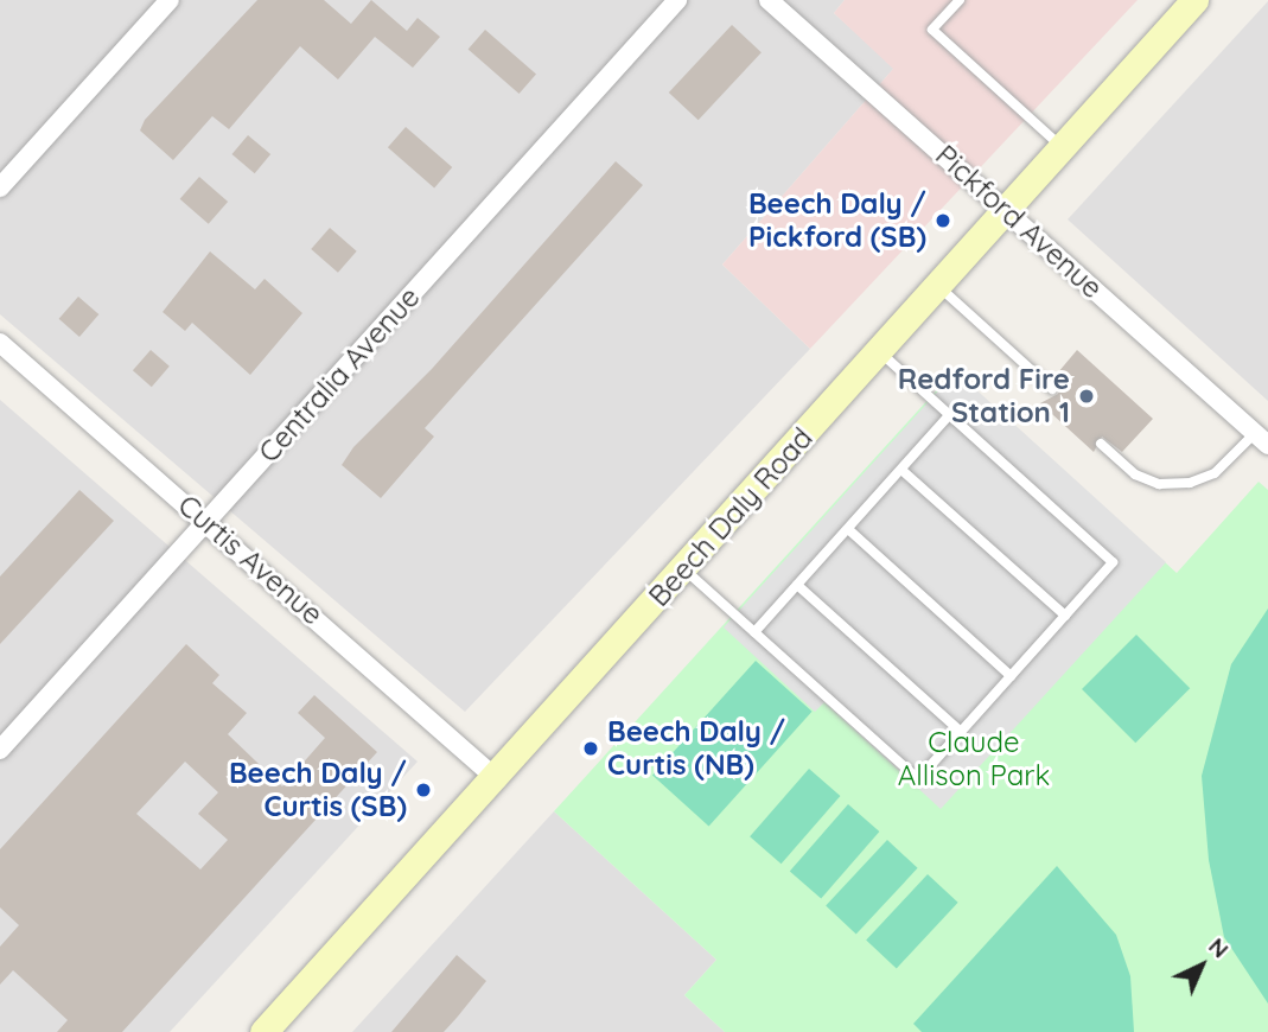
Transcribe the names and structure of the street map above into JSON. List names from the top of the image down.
{
  "streets": {
    "main road": ["Beech Daly Road"],
    "street": ["Pickford Avenue", "Centralia Avenue", "Curtis Avenue"]
  },
  "crossings": [
    ["Pickford Avenue", "Beech Daly Road"],
    ["Centralia Avenue", "Curtis Avenue"],
    ["Beech Daly Road", "Curtis Avenue"]
  ],
  "parks": ["Claude Allison Park"],
  "places": [
    "Beech Daly / Pickford (SB)",
    "Redford Fire Station 1",
    "Beech Daly / Curtis (NB)",
    "Beech Daly / Curtis (SB)"
  ],
  "north": "top right"
}
